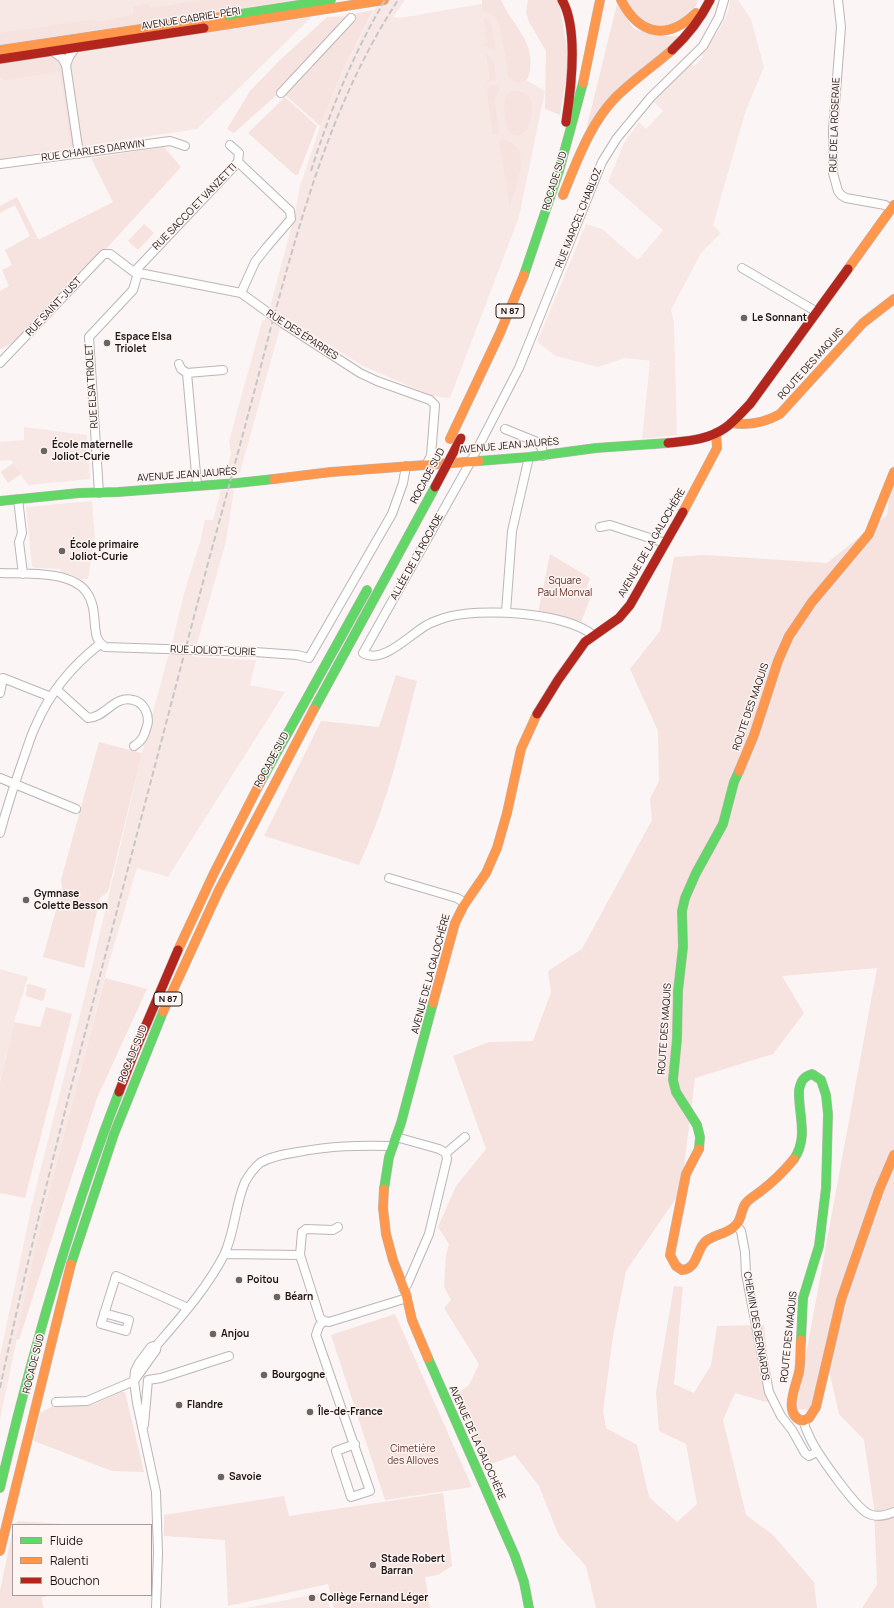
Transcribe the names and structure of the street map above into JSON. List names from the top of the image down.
{
  "streets": {
    "main road": [
      "AVENUE GABRIEL PÉRI",
      "ROCADE SUD",
      "N 87",
      "ROUTE DES MAQUIS",
      "AVENUE JEAN JAURÈS",
      "AVENUE DE LA GALOCHÈRE"
    ],
    "street": [
      "RUE DE LA ROSERAIE",
      "RUE CHARLES DARWIN",
      "RUE SACCO ET VANZETTI",
      "RUE MARCEL CHABLOZ",
      "RUE SAINT-JUST",
      "RUE DES ÉPARRES",
      "RUE ELSA TRIOLET",
      "ALLÉE DE LA ROCADE",
      "RUE JOLIOT-CURIE",
      "CHEMIN DES BERNARDS"
    ]
  },
  "crossings": [
    ["RUE DE LA ROSERAIE", "AVENUE JEAN JAURÈS"],
    ["RUE SACCO ET VANZETTI", "RUE DES ÉPARRES"],
    ["RUE SACCO ET VANZETTI", "RUE ELSA TRIOLET"],
    ["RUE MARCEL CHABLOZ", "AVENUE JEAN JAURÈS"],
    ["RUE MARCEL CHABLOZ", "ALLÉE DE LA ROCADE"],
    ["RUE SAINT-JUST", "RUE DES ÉPARRES"],
    ["RUE DES ÉPARRES", "RUE ELSA TRIOLET"],
    ["RUE DES ÉPARRES", "AVENUE JEAN JAURÈS"],
    ["ROUTE DES MAQUIS", "AVENUE JEAN JAURÈS"],
    ["ROUTE DES MAQUIS", "CHEMIN DES BERNARDS"],
    ["RUE ELSA TRIOLET", "AVENUE JEAN JAURÈS"],
    ["AVENUE JEAN JAURÈS", "AVENUE DE LA GALOCHÈRE"],
    ["AVENUE JEAN JAURÈS", "ALLÉE DE LA ROCADE"],
    ["AVENUE JEAN JAURÈS", "RUE JOLIOT-CURIE"]
  ],
  "parks": ["Square Paul Monval", "Cimetière des Alloves"],
  "places": [
    "Le Sonnant",
    "Espace Elsa Triolet",
    "École maternelle Joliot-Curie",
    "École primaire Joliot-Curie",
    "Gymnase Colette Besson",
    "Poitou",
    "Béarn",
    "Anjou",
    "Bourgogne",
    "Flandre",
    "Île-de-France",
    "Savoie",
    "Stade Robert Barran",
    "Collège Fernand Léger"
  ],
  "legend": ["Fluide", "Ralenti", "Bouchon"]
}
